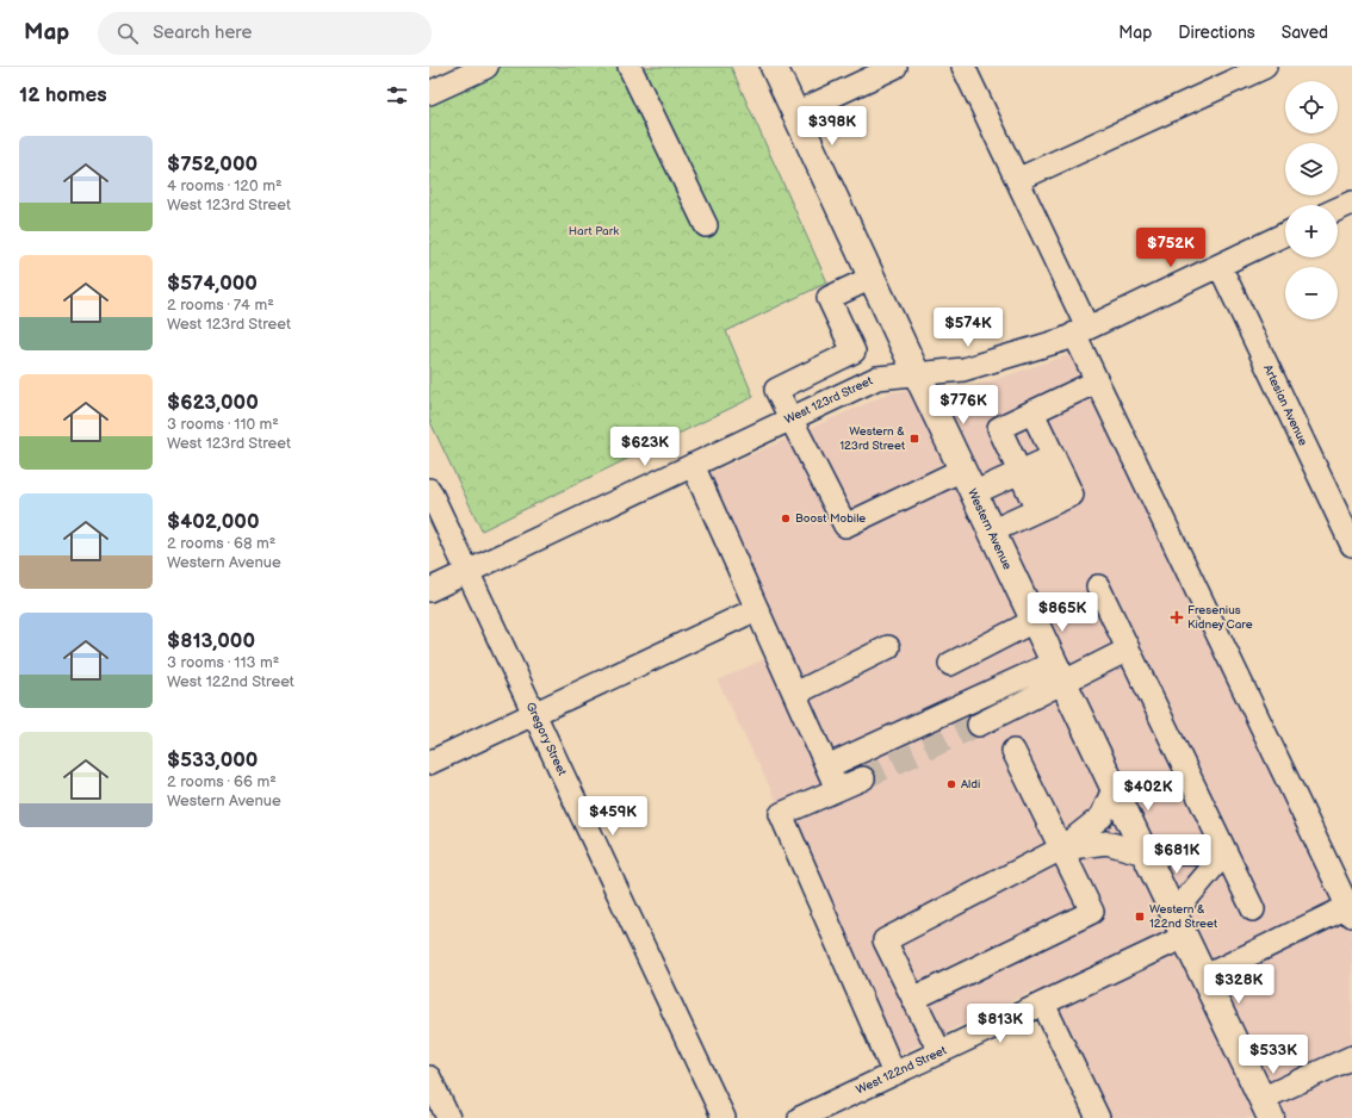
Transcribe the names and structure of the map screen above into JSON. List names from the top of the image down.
{
  "streets": {
    "main road": ["Western Avenue"],
    "street": [
      "West 123rd Street",
      "Artesian Avenue",
      "Gregory Street",
      "West 122nd Street"
    ]
  },
  "crossings": [
    ["West 123rd Street", "Artesian Avenue"],
    ["West 123rd Street", "Western Avenue"],
    ["West 123rd Street", "Gregory Street"],
    ["Western Avenue", "West 122nd Street"]
  ],
  "parks": ["Hart Park"],
  "places": {
    "transit": ["Western & 123rd Street", "Western & 122nd Street"],
    "other": ["Boost Mobile", "Aldi"],
    "health": ["Fresenius Kidney Care"]
  },
  "page": {
    "header": "Map",
    "search": "Search here",
    "nav": ["Map", "Directions", "Saved"],
    "heading": "12 homes",
    "map_buttons": ["+", "−"],
    "price": [
      "$398K",
      "$752K",
      "$574K",
      "$776K",
      "$623K",
      "$865K",
      "$402K",
      "$459K",
      "$681K",
      "$328K",
      "$813K",
      "$533K"
    ],
    "list": [
      {
        "name": "$752,000",
        "note": "4 rooms · 120 m² · West 123rd Street"
      },
      {
        "name": "$574,000",
        "note": "2 rooms · 74 m² · West 123rd Street"
      },
      {
        "name": "$623,000",
        "note": "3 rooms · 110 m² · West 123rd Street"
      },
      {
        "name": "$402,000",
        "note": "2 rooms · 68 m² · Western Avenue"
      },
      {
        "name": "$813,000",
        "note": "3 rooms · 113 m² · West 122nd Street"
      },
      {
        "name": "$533,000",
        "note": "2 rooms · 66 m² · Western Avenue"
      }
    ]
  }
}
